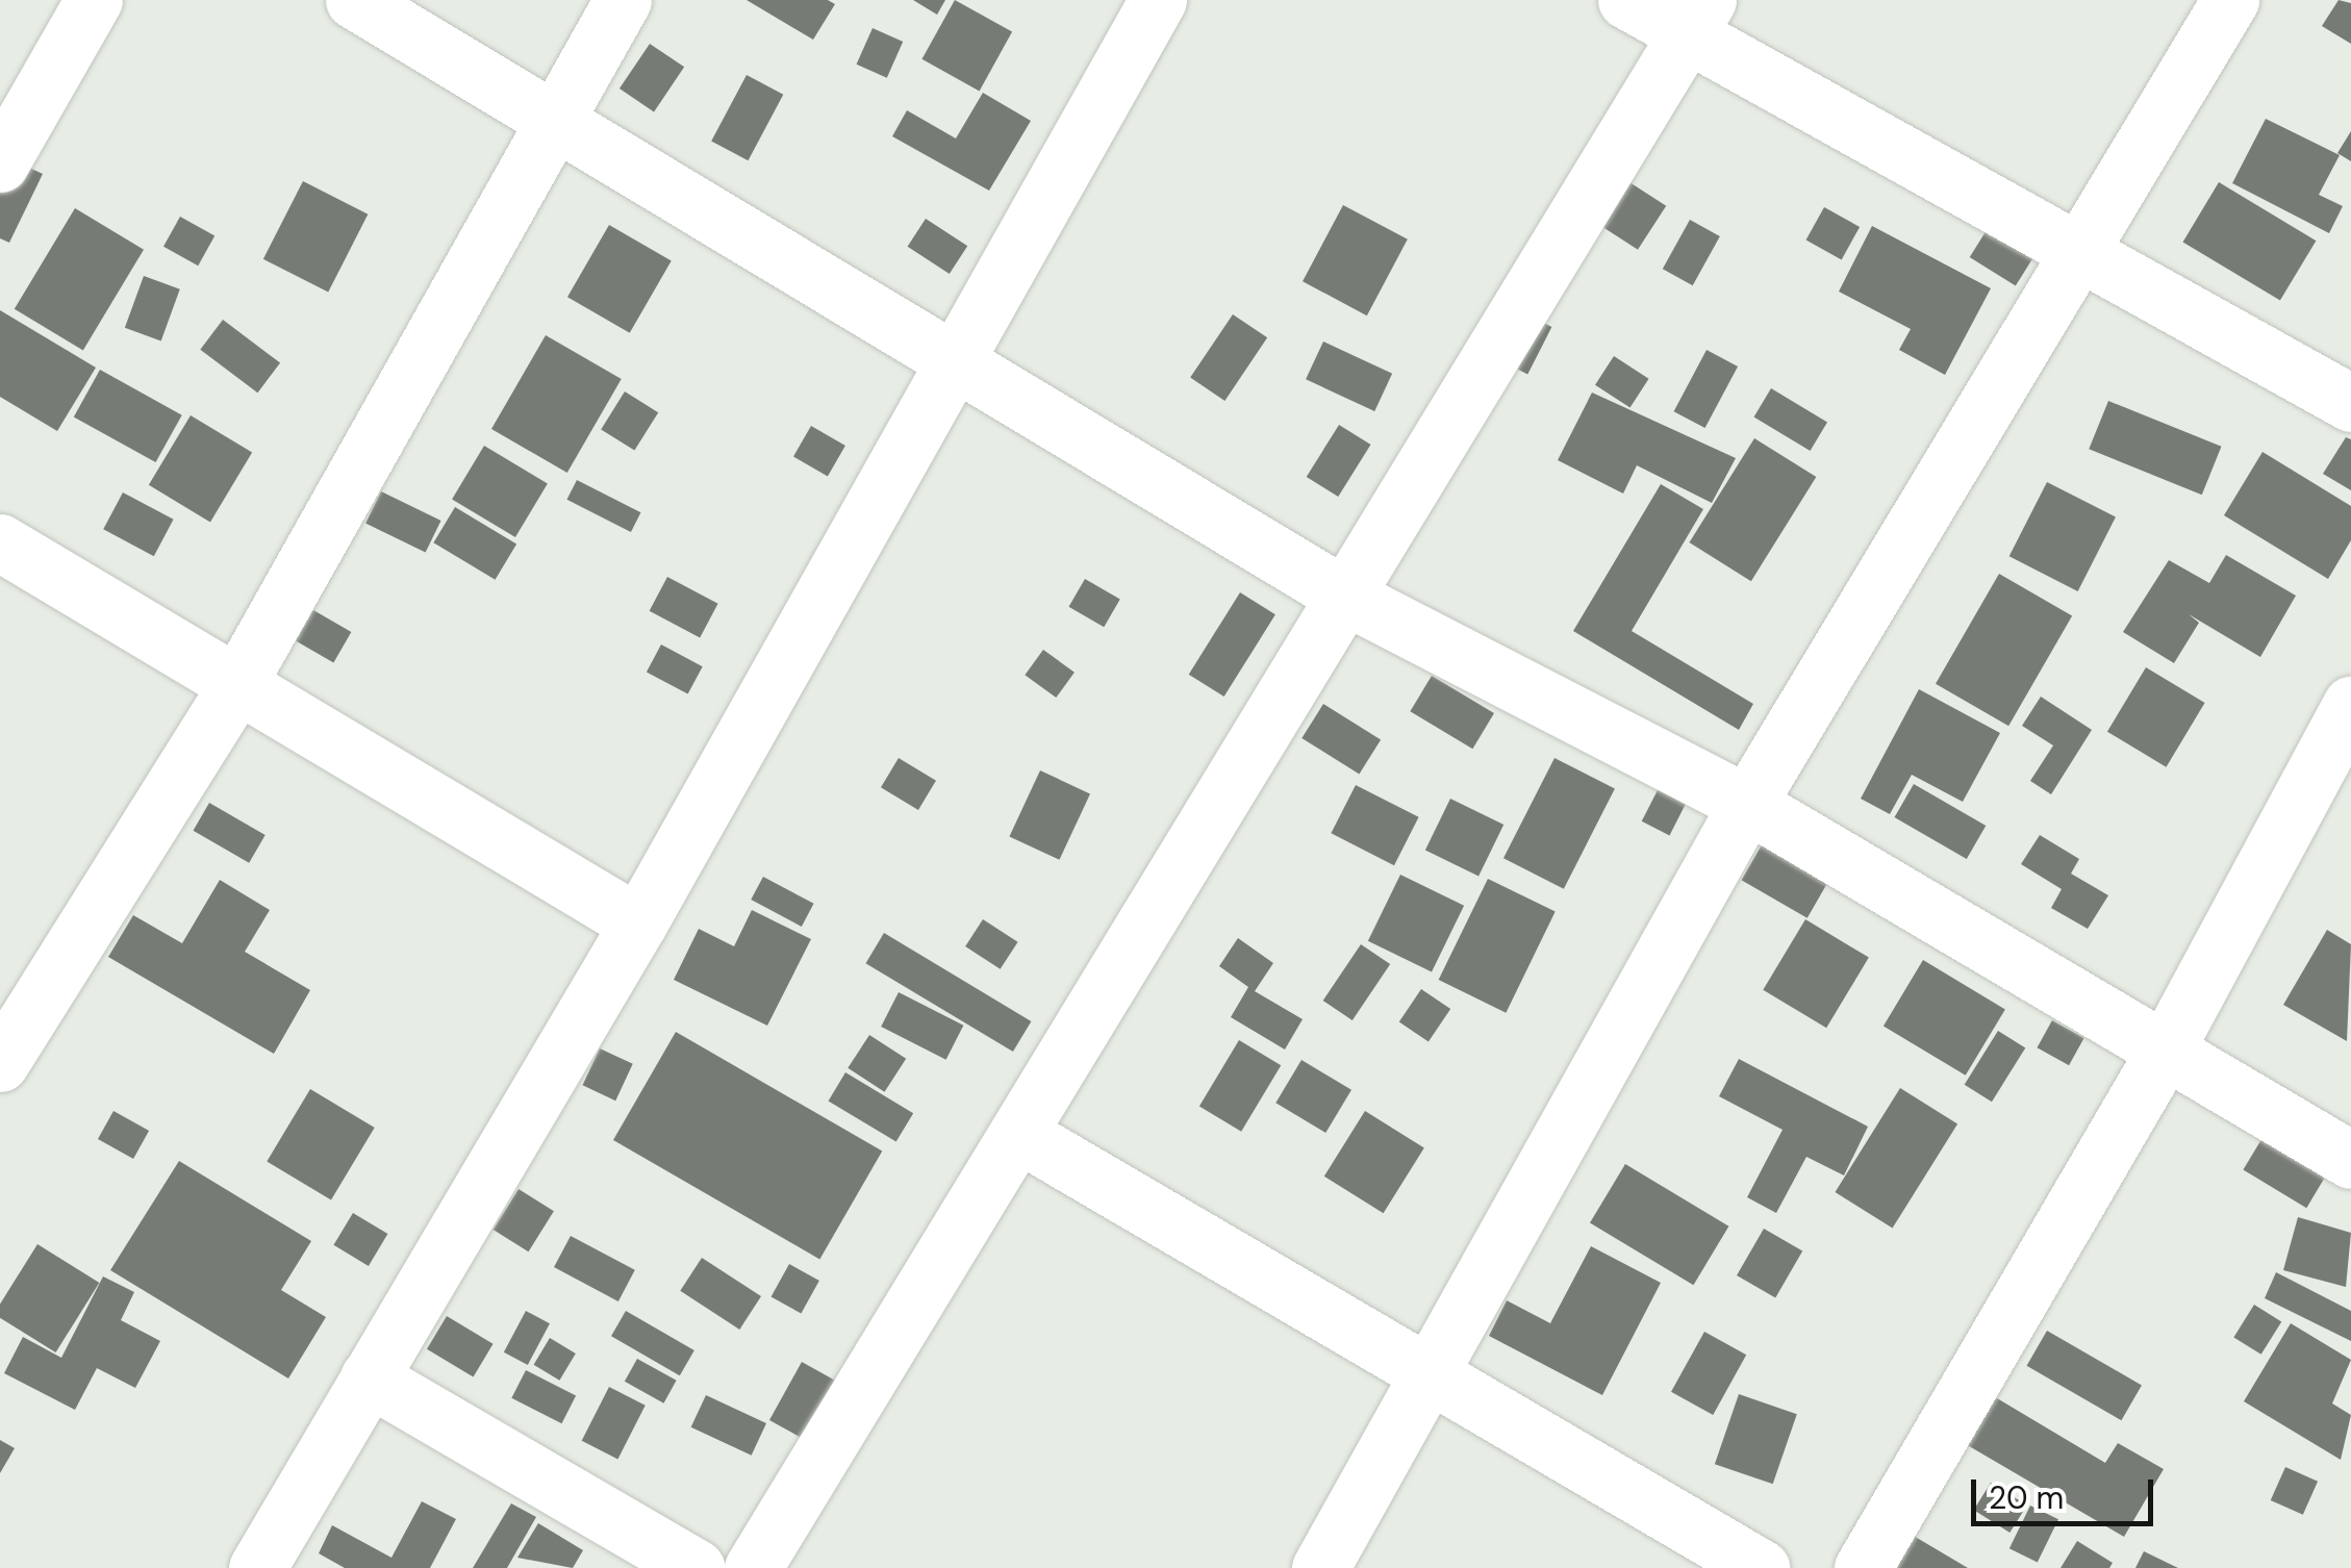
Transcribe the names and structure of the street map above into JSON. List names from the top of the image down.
{
  "scale_bar": "20 m"
}
